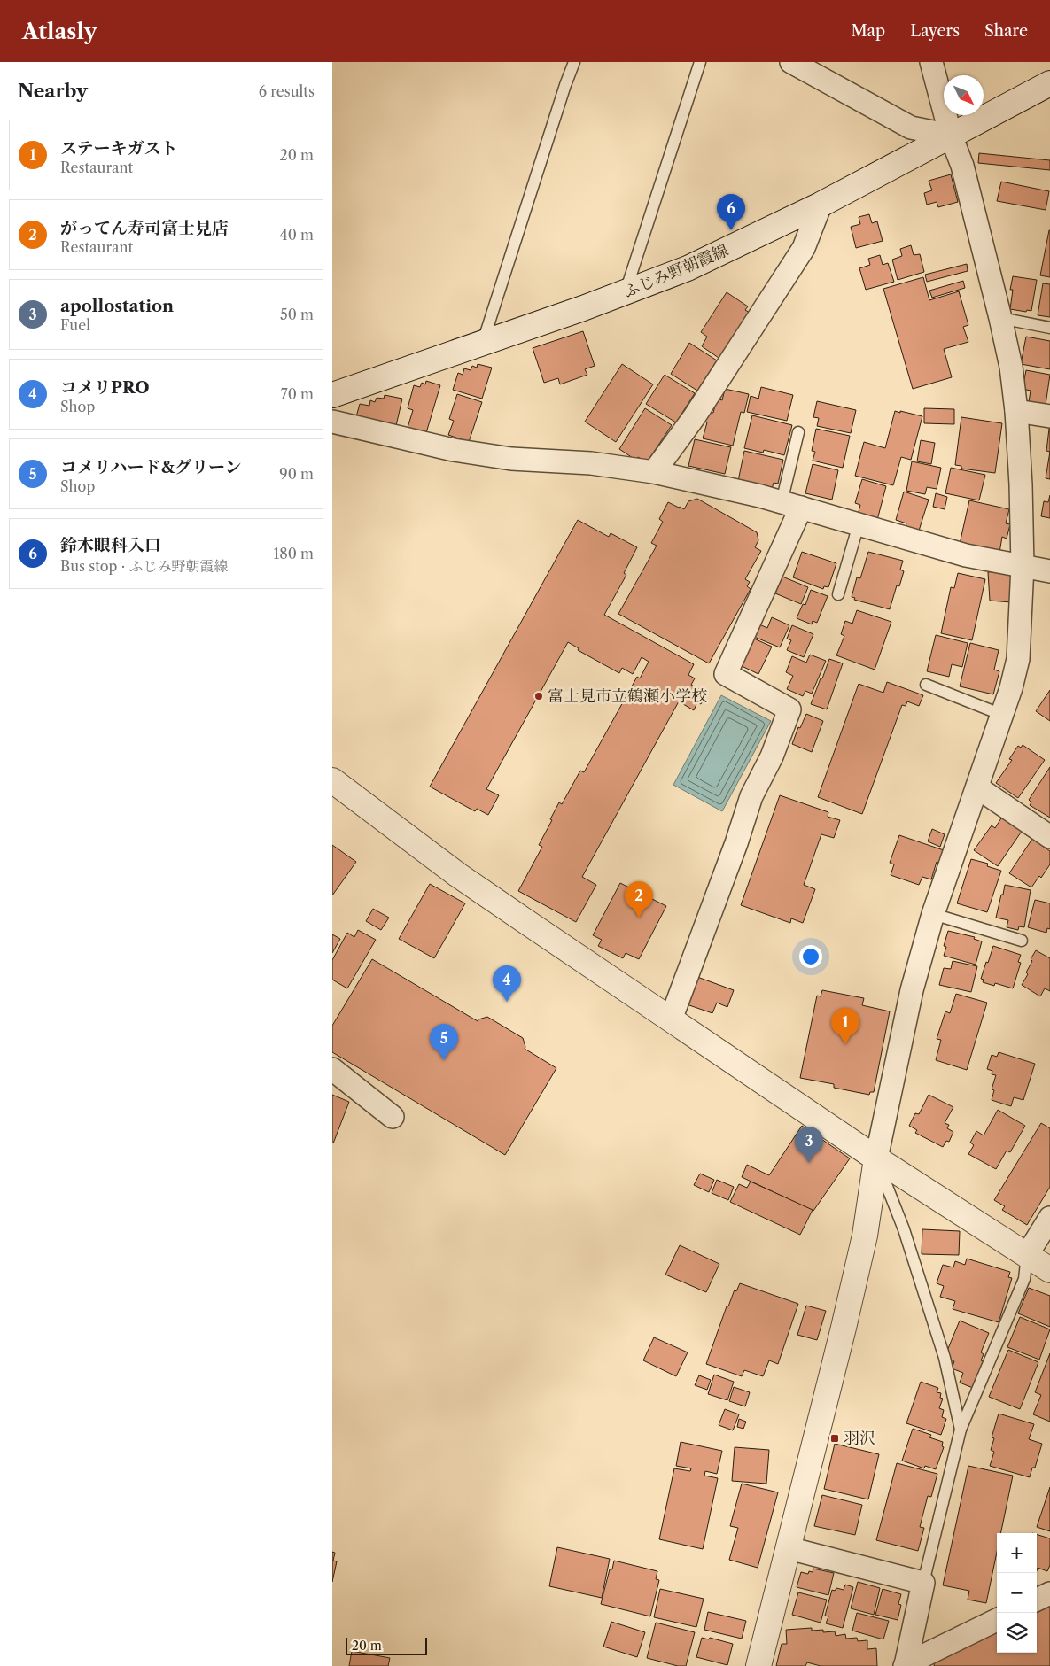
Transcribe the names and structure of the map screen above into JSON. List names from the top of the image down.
{
  "streets": {
    "street": ["ふじみ野朝霞線"]
  },
  "places": {
    "other": ["富士見市立鶴瀬小学校"],
    "transit": ["羽沢"]
  },
  "scale_bar": "20 m",
  "north": "bottom right",
  "page": {
    "header": "Atlasly",
    "nav": ["Map", "Layers", "Share"],
    "heading": ["Nearby", "6 results"],
    "list": [
      {
        "mark": "1",
        "name": "ステーキガスト",
        "note": "Restaurant",
        "value": "20 m"
      },
      {
        "mark": "2",
        "name": "がってん寿司富士見店",
        "note": "Restaurant",
        "value": "40 m"
      },
      {
        "mark": "3",
        "name": "apollostation",
        "note": "Fuel",
        "value": "50 m"
      },
      {
        "mark": "4",
        "name": "コメリPRO",
        "note": "Shop",
        "value": "70 m"
      },
      {
        "mark": "5",
        "name": "コメリハード&グリーン",
        "note": "Shop",
        "value": "90 m"
      },
      {
        "mark": "6",
        "name": "鈴木眼科入口",
        "note": "Bus stop · ふじみ野朝霞線",
        "value": "180 m"
      }
    ],
    "pins": [
      "6",
      "2",
      "4",
      "1",
      "5",
      "3"
    ],
    "map_buttons": ["+", "−"],
    "scale": "20 m"
  }
}
